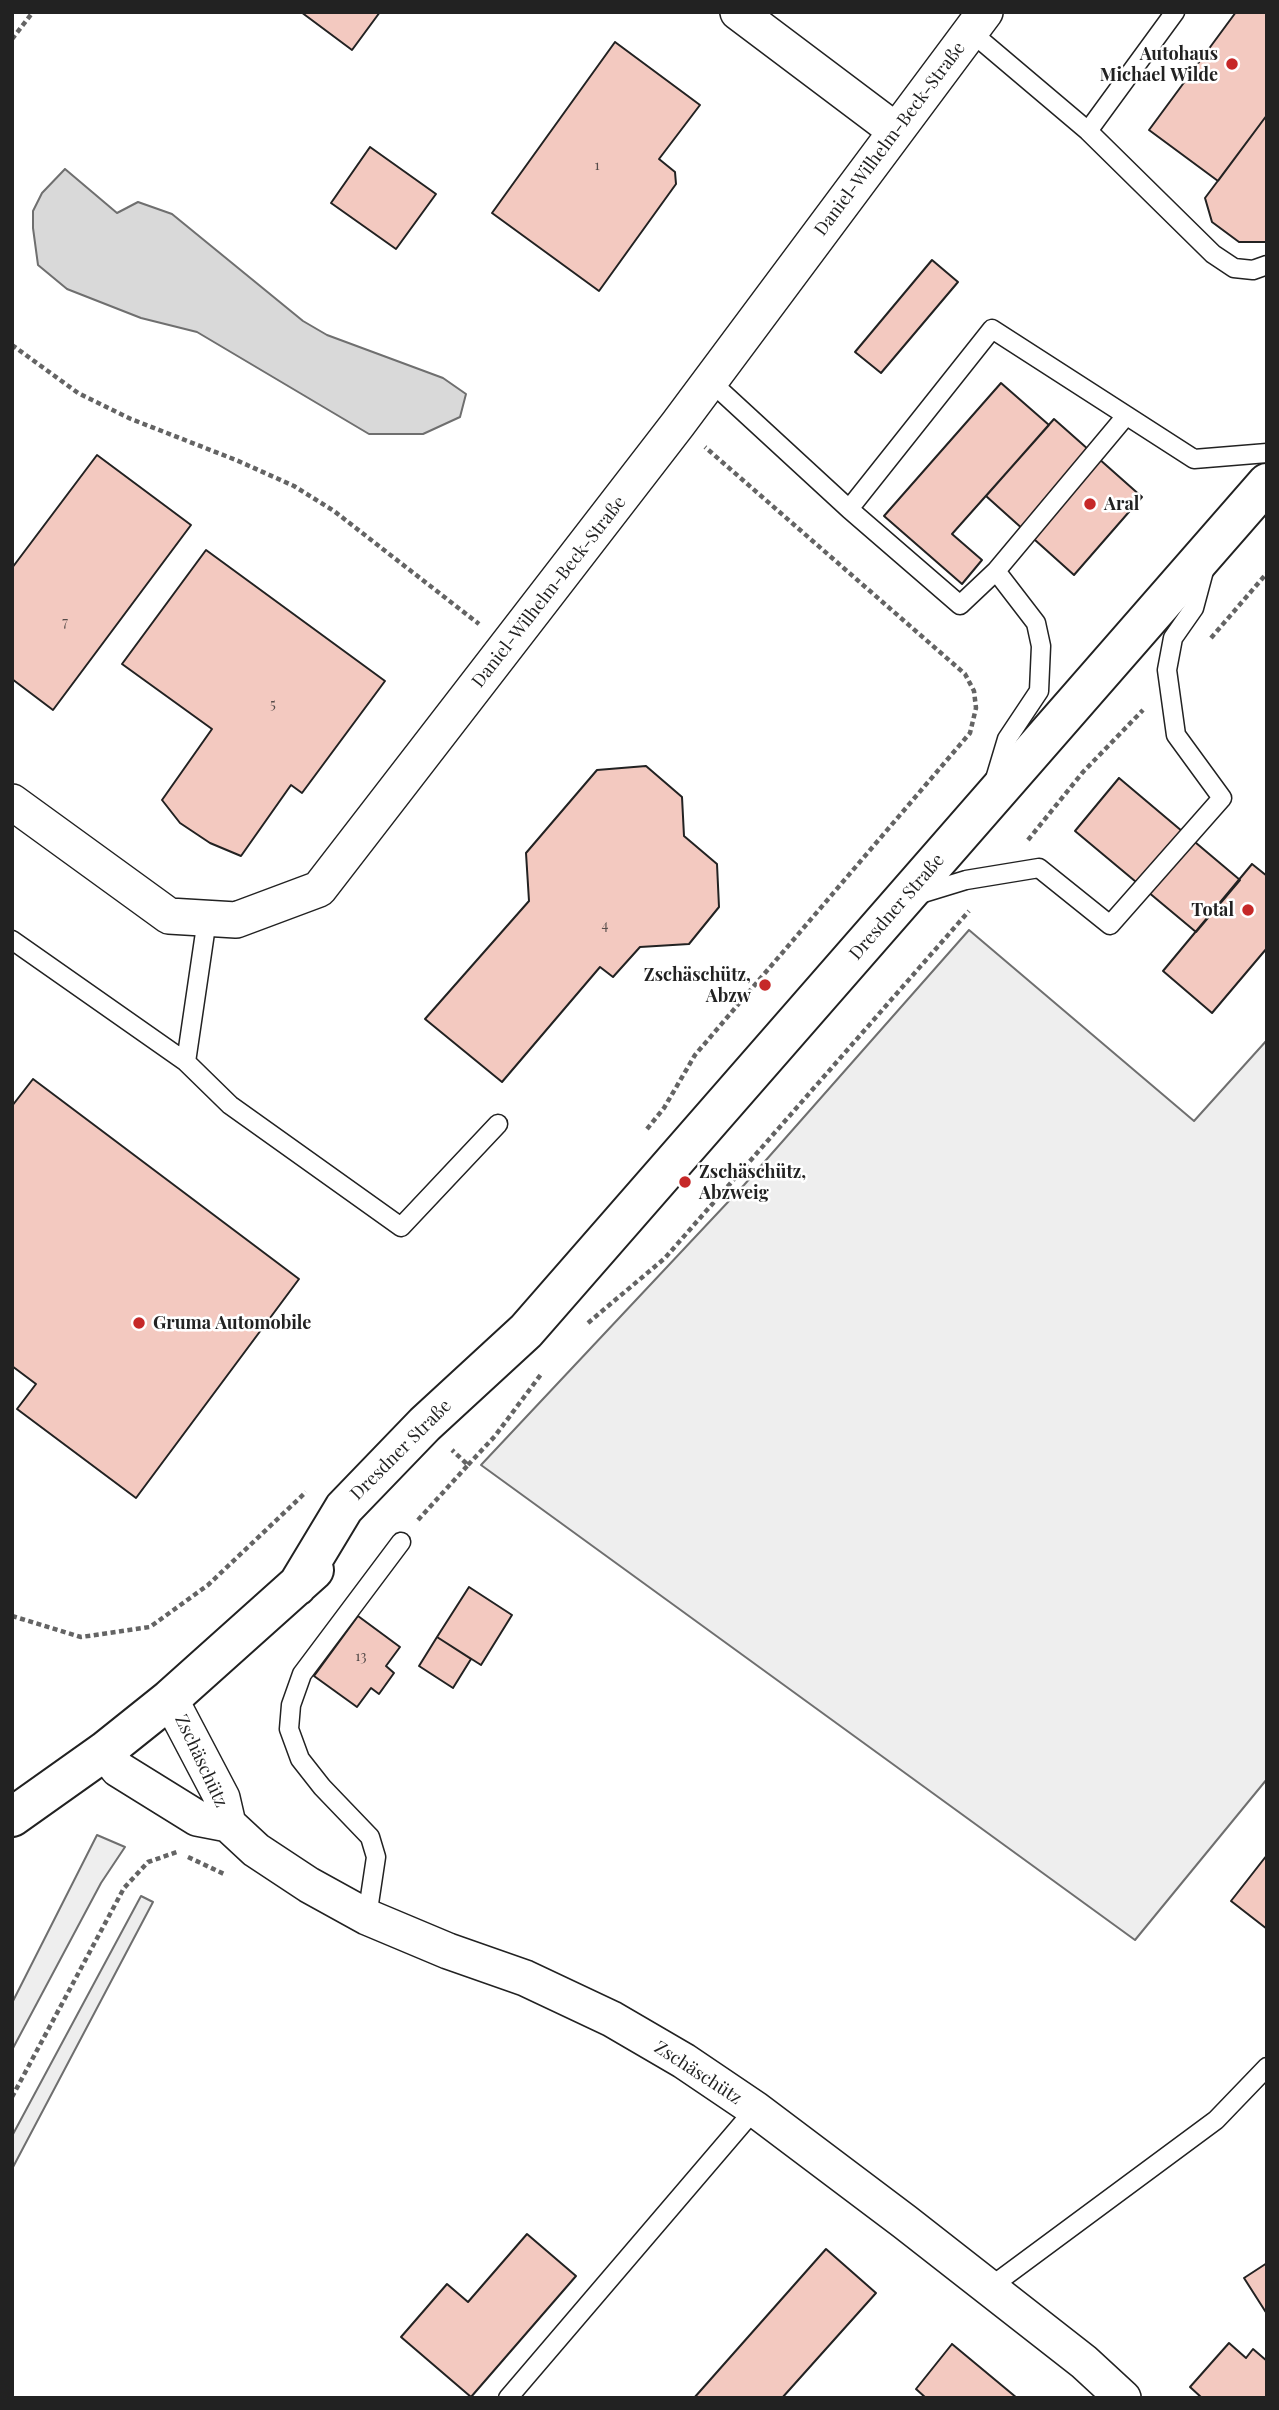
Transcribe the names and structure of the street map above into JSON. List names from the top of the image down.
{
  "streets": {
    "main road": ["Dresdner Straße"],
    "street": ["Daniel-Wilhelm-Beck-Straße", "Zschäschütz"]
  },
  "crossings": [
    ["Dresdner Straße", "Zschäschütz"]
  ],
  "places": [
    "Autohaus Michael Wilde",
    "Aral",
    "Total",
    "Zschäschütz, Abzw",
    "Zschäschütz, Abzweig",
    "Gruma Automobile"
  ],
  "house_numbers": [
    "1",
    "7",
    "5",
    "4",
    "13"
  ]
}
